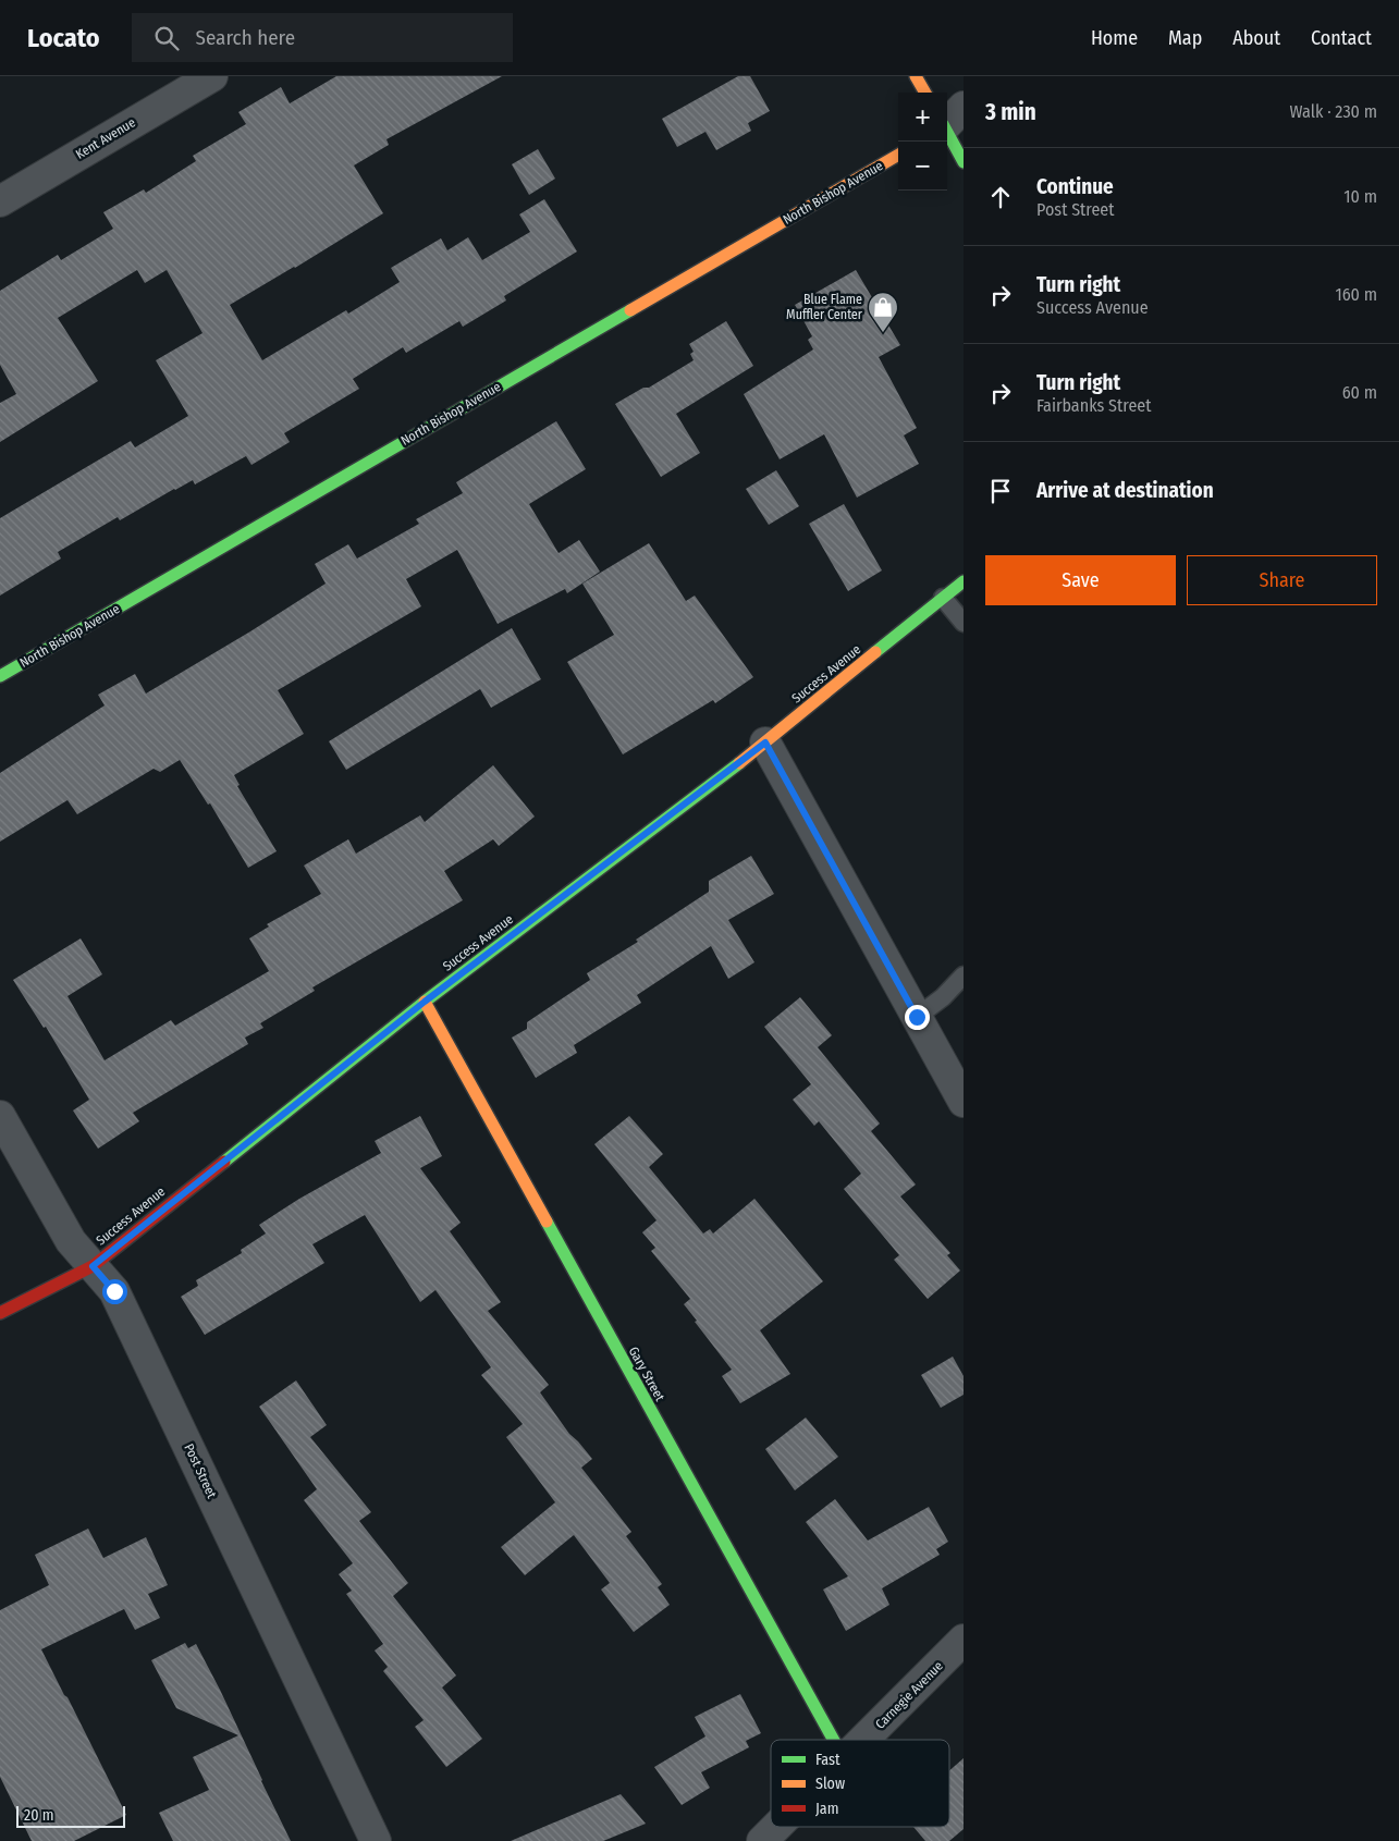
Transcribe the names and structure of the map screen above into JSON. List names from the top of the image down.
{
  "streets": {
    "street": [
      "Kent Avenue",
      "North Bishop Avenue",
      "Success Avenue",
      "Gary Street",
      "Post Street",
      "Carnegie Avenue"
    ]
  },
  "crossings": [
    ["Success Avenue", "Gary Street"],
    ["Success Avenue", "Post Street"]
  ],
  "places": {
    "shop": ["Blue Flame Muffler Center"]
  },
  "legend": ["Fast", "Slow", "Jam"],
  "scale_bar": "20 m",
  "page": {
    "header": "Locato",
    "search": "Search here",
    "nav": [
      "Home",
      "Map",
      "About",
      "Contact"
    ],
    "heading": ["3 min", "Walk · 230 m"],
    "map_buttons": ["+", "−"],
    "list": [
      ["Continue", "Post Street", "10 m"],
      ["Turn right", "Success Avenue", "160 m"],
      ["Turn right", "Fairbanks Street", "60 m"],
      "Arrive at destination"
    ],
    "buttons": ["Save", "Share"],
    "scale": "20 m"
  }
}
